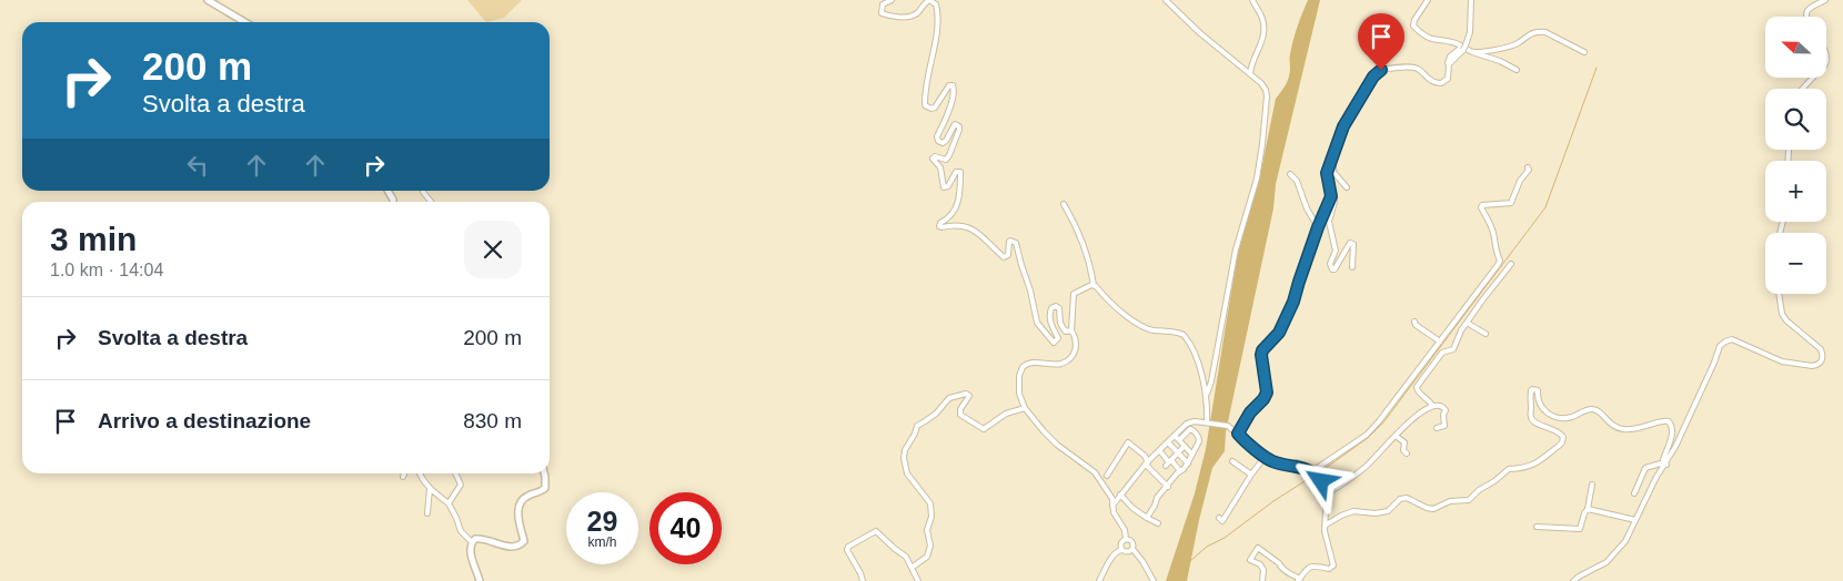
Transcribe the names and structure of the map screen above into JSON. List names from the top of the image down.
{
  "north": "left",
  "page": {
    "map_buttons": ["+", "−"],
    "turn": ["200 m", "Svolta a destra"],
    "heading": ["3 min", "1.0 km · 14:04"],
    "list": [
      {
        "name": "Svolta a destra",
        "value": "200 m"
      },
      {
        "name": "Arrivo a destinazione",
        "value": "830 m"
      }
    ],
    "speed": "29 km/h",
    "limit": "40"
  }
}
